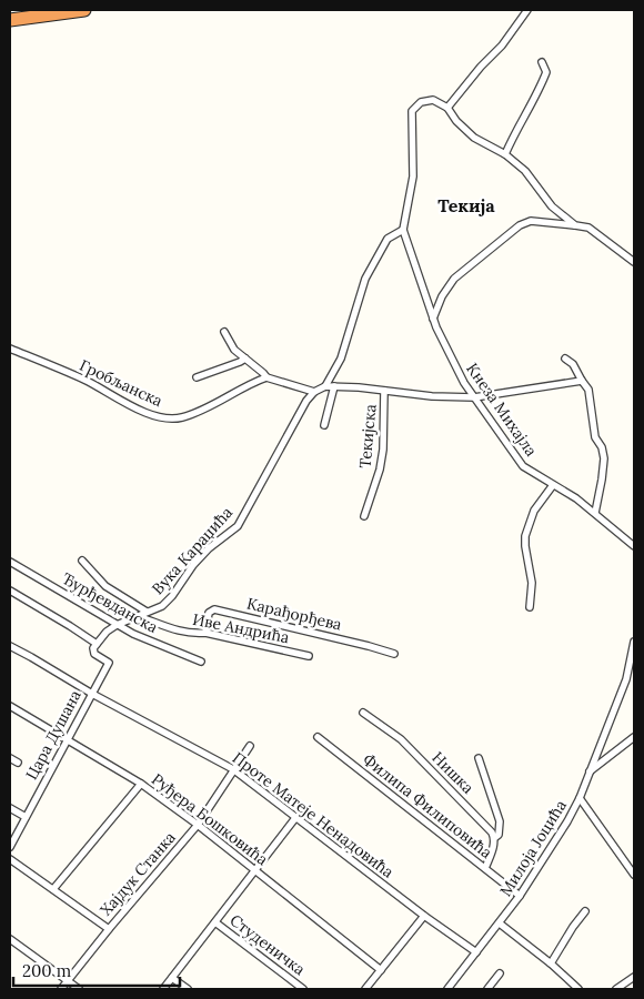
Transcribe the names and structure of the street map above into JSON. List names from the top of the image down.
{
  "streets": {
    "street": [
      "Гробљанска",
      "Кнеза Михајла",
      "Текијска",
      "Вука Караџића",
      "Ђурђевданска",
      "Карађорђева",
      "Иве Андрића",
      "Цара Душана",
      "Нишка",
      "Филипа Филиповића",
      "Проте Матеје Ненадовића",
      "Руђера Бошковића",
      "Милоја Јоцића",
      "Хајдук Станка",
      "Студеничка"
    ]
  },
  "crossings": [
    ["Кнеза Михајла", "Текијска"],
    ["Вука Караџића", "Ђурђевданска"],
    ["Вука Караџића", "Иве Андрића"],
    ["Вука Караџића", "Цара Душана"],
    ["Карађорђева", "Иве Андрића"],
    ["Цара Душана", "Проте Матеје Ненадовића"],
    ["Цара Душана", "Руђера Бошковића"],
    ["Филипа Филиповића", "Милоја Јоцића"],
    ["Проте Матеје Ненадовића", "Милоја Јоцића"],
    ["Проте Матеје Ненадовића", "Хајдук Станка"],
    ["Руђера Бошковића", "Хајдук Станка"]
  ],
  "districts": ["Текија"],
  "scale_bar": "200 m"
}
